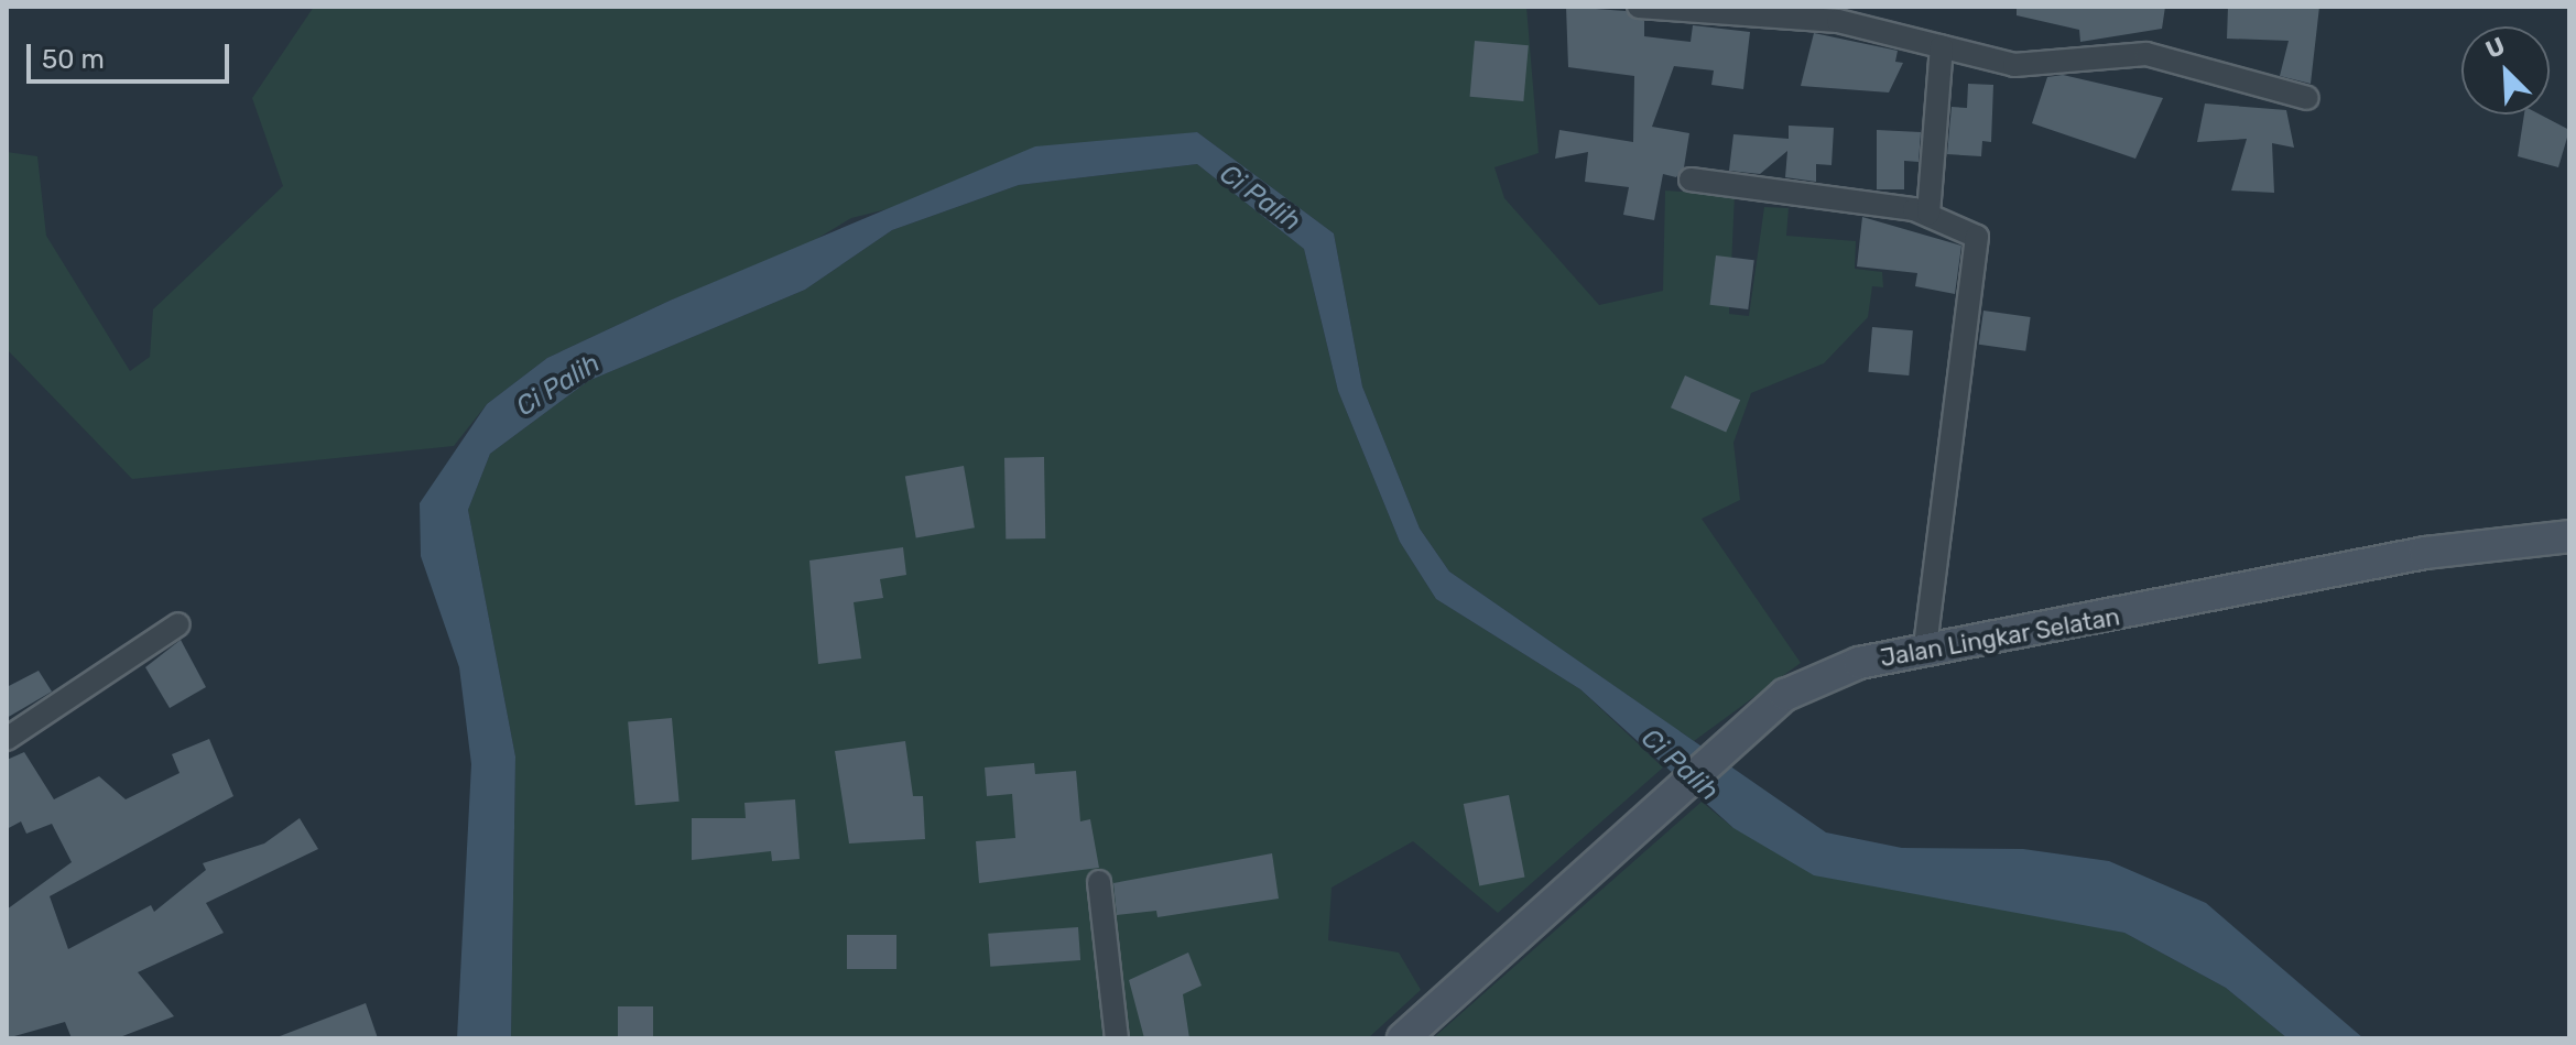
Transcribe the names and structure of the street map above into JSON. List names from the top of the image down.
{
  "streets": {
    "street": ["Jalan Lingkar Selatan"]
  },
  "water": ["Ci Palih"],
  "scale_bar": "50 m",
  "north": "top left"
}
